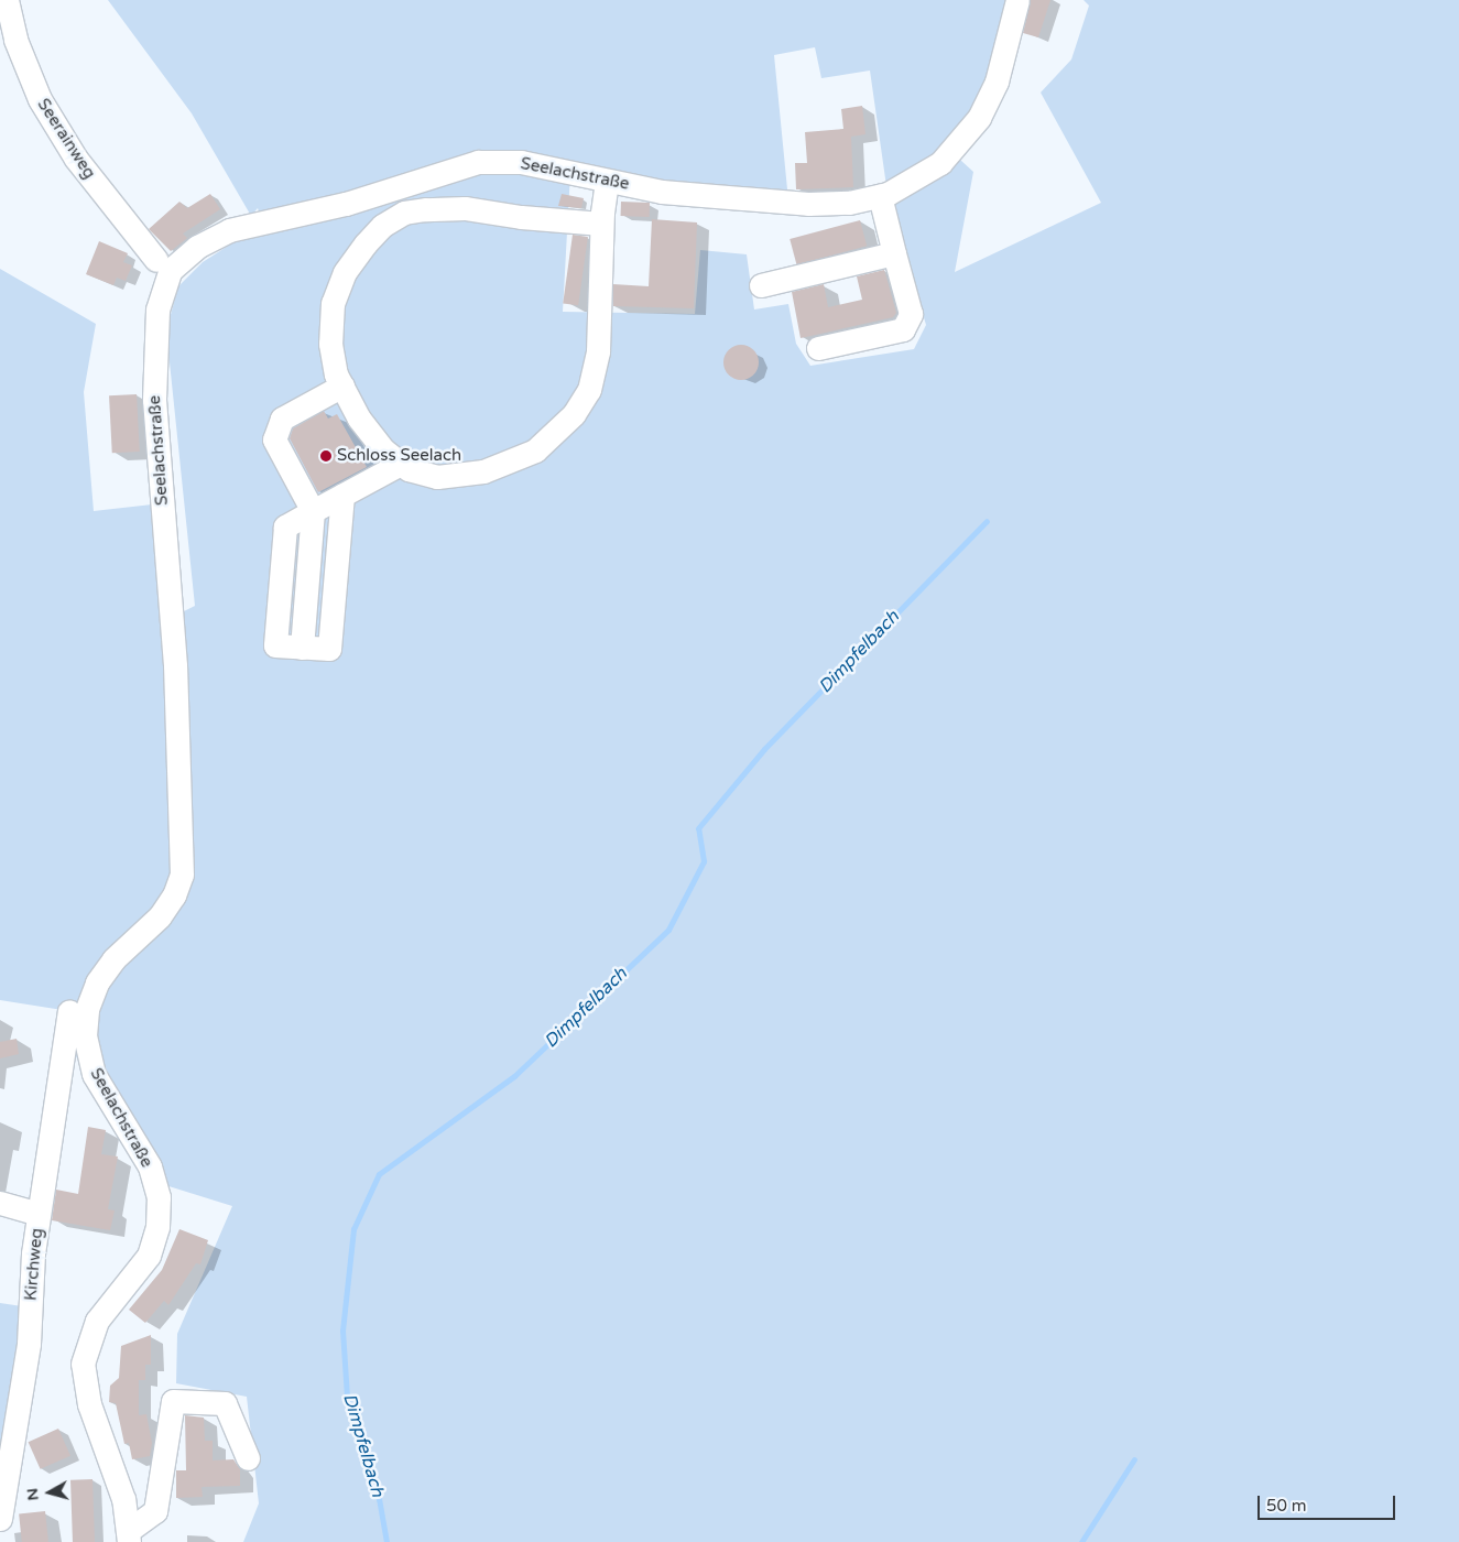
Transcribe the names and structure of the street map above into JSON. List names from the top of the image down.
{
  "streets": {
    "street": ["Seerainweg", "Seelachstraße", "Kirchweg"]
  },
  "water": ["Dimpfelbach"],
  "places": ["Schloss Seelach"],
  "scale_bar": "50 m",
  "north": "left"
}
